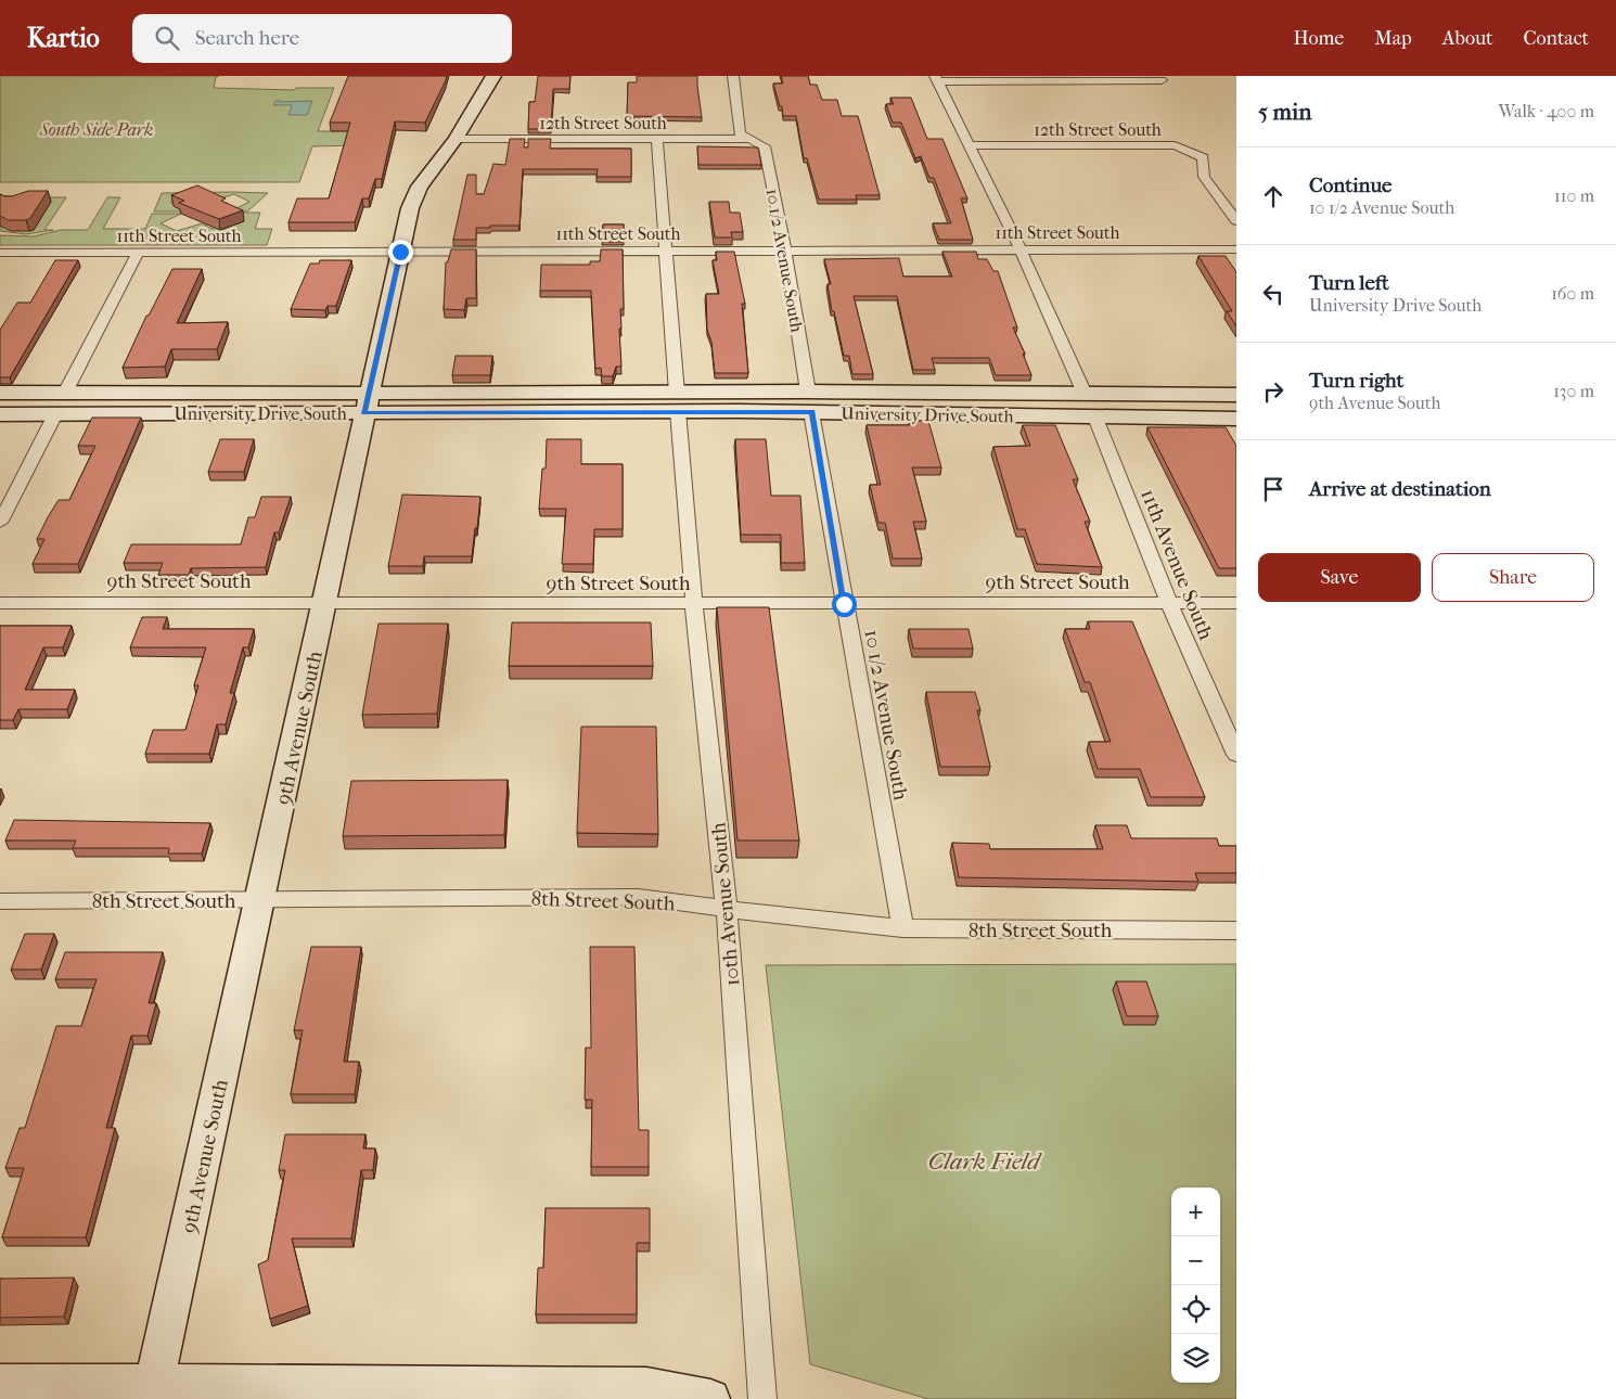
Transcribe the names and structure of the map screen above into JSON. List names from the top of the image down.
{
  "streets": {
    "main road": ["University Drive South", "9th Avenue South"],
    "street": [
      "12th Street South",
      "11th Street South",
      "10 1/2 Avenue South",
      "11th Avenue South",
      "9th Street South",
      "8th Street South",
      "10th Avenue South"
    ]
  },
  "crossings": [
    ["12th Street South", "10 1/2 Avenue South"],
    ["12th Street South", "9th Avenue South"],
    ["12th Street South", "10th Avenue South"],
    ["11th Street South", "10 1/2 Avenue South"],
    ["11th Street South", "9th Avenue South"],
    ["11th Street South", "10th Avenue South"],
    ["10 1/2 Avenue South", "University Drive South"],
    ["10 1/2 Avenue South", "9th Street South"],
    ["10 1/2 Avenue South", "8th Street South"],
    ["University Drive South", "11th Avenue South"],
    ["University Drive South", "9th Avenue South"],
    ["University Drive South", "10th Avenue South"],
    ["11th Avenue South", "9th Street South"],
    ["9th Street South", "9th Avenue South"],
    ["9th Street South", "10th Avenue South"],
    ["9th Avenue South", "8th Street South"],
    ["8th Street South", "10th Avenue South"]
  ],
  "parks": ["South Side Park", "Clark Field"],
  "page": {
    "header": "Kartio",
    "search": "Search here",
    "nav": [
      "Home",
      "Map",
      "About",
      "Contact"
    ],
    "heading": ["5 min", "Walk · 400 m"],
    "list": [
      ["Continue", "10 1/2 Avenue South", "110 m"],
      ["Turn left", "University Drive South", "160 m"],
      ["Turn right", "9th Avenue South", "130 m"],
      "Arrive at destination"
    ],
    "buttons": ["Save", "Share"],
    "map_buttons": ["+", "−"]
  }
}
